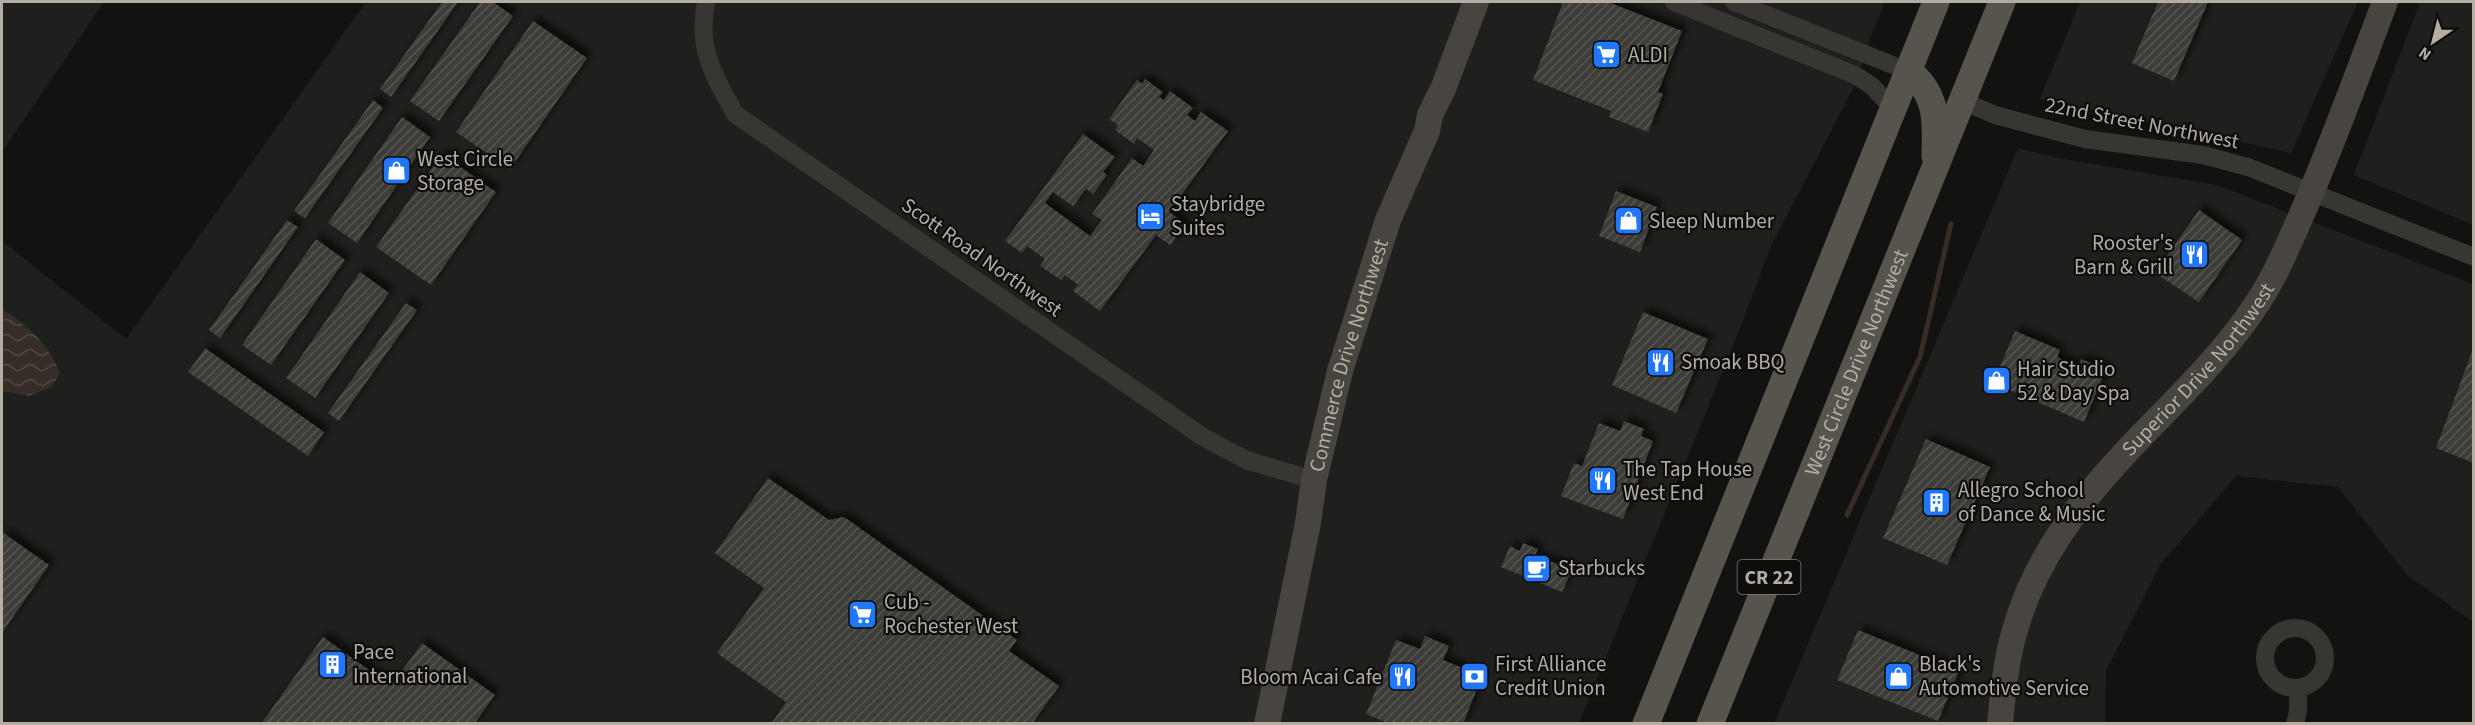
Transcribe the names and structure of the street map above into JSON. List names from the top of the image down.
{
  "streets": {
    "main road": ["West Circle Drive Northwest", "CR 22"],
    "street": [
      "22nd Street Northwest",
      "Scott Road Northwest",
      "Commerce Drive Northwest",
      "Superior Drive Northwest"
    ]
  },
  "crossings": [
    ["22nd Street Northwest", "West Circle Drive Northwest"],
    ["22nd Street Northwest", "Superior Drive Northwest"],
    ["Scott Road Northwest", "Commerce Drive Northwest"]
  ],
  "places": {
    "supermarket": ["ALDI", "Cub - Rochester West"],
    "shop": [
      "West Circle Storage",
      "Sleep Number",
      "Hair Studio 52 & Day Spa",
      "Black's Automotive Service"
    ],
    "hotel": ["Staybridge Suites"],
    "restaurant": [
      "Rooster's Barn & Grill",
      "Smoak BBQ",
      "The Tap House West End",
      "Bloom Acai Cafe"
    ],
    "building": ["Allegro School of Dance & Music", "Pace International"],
    "cafe": ["Starbucks"],
    "bank": ["First Alliance Credit Union"]
  },
  "north": "bottom left"
}
